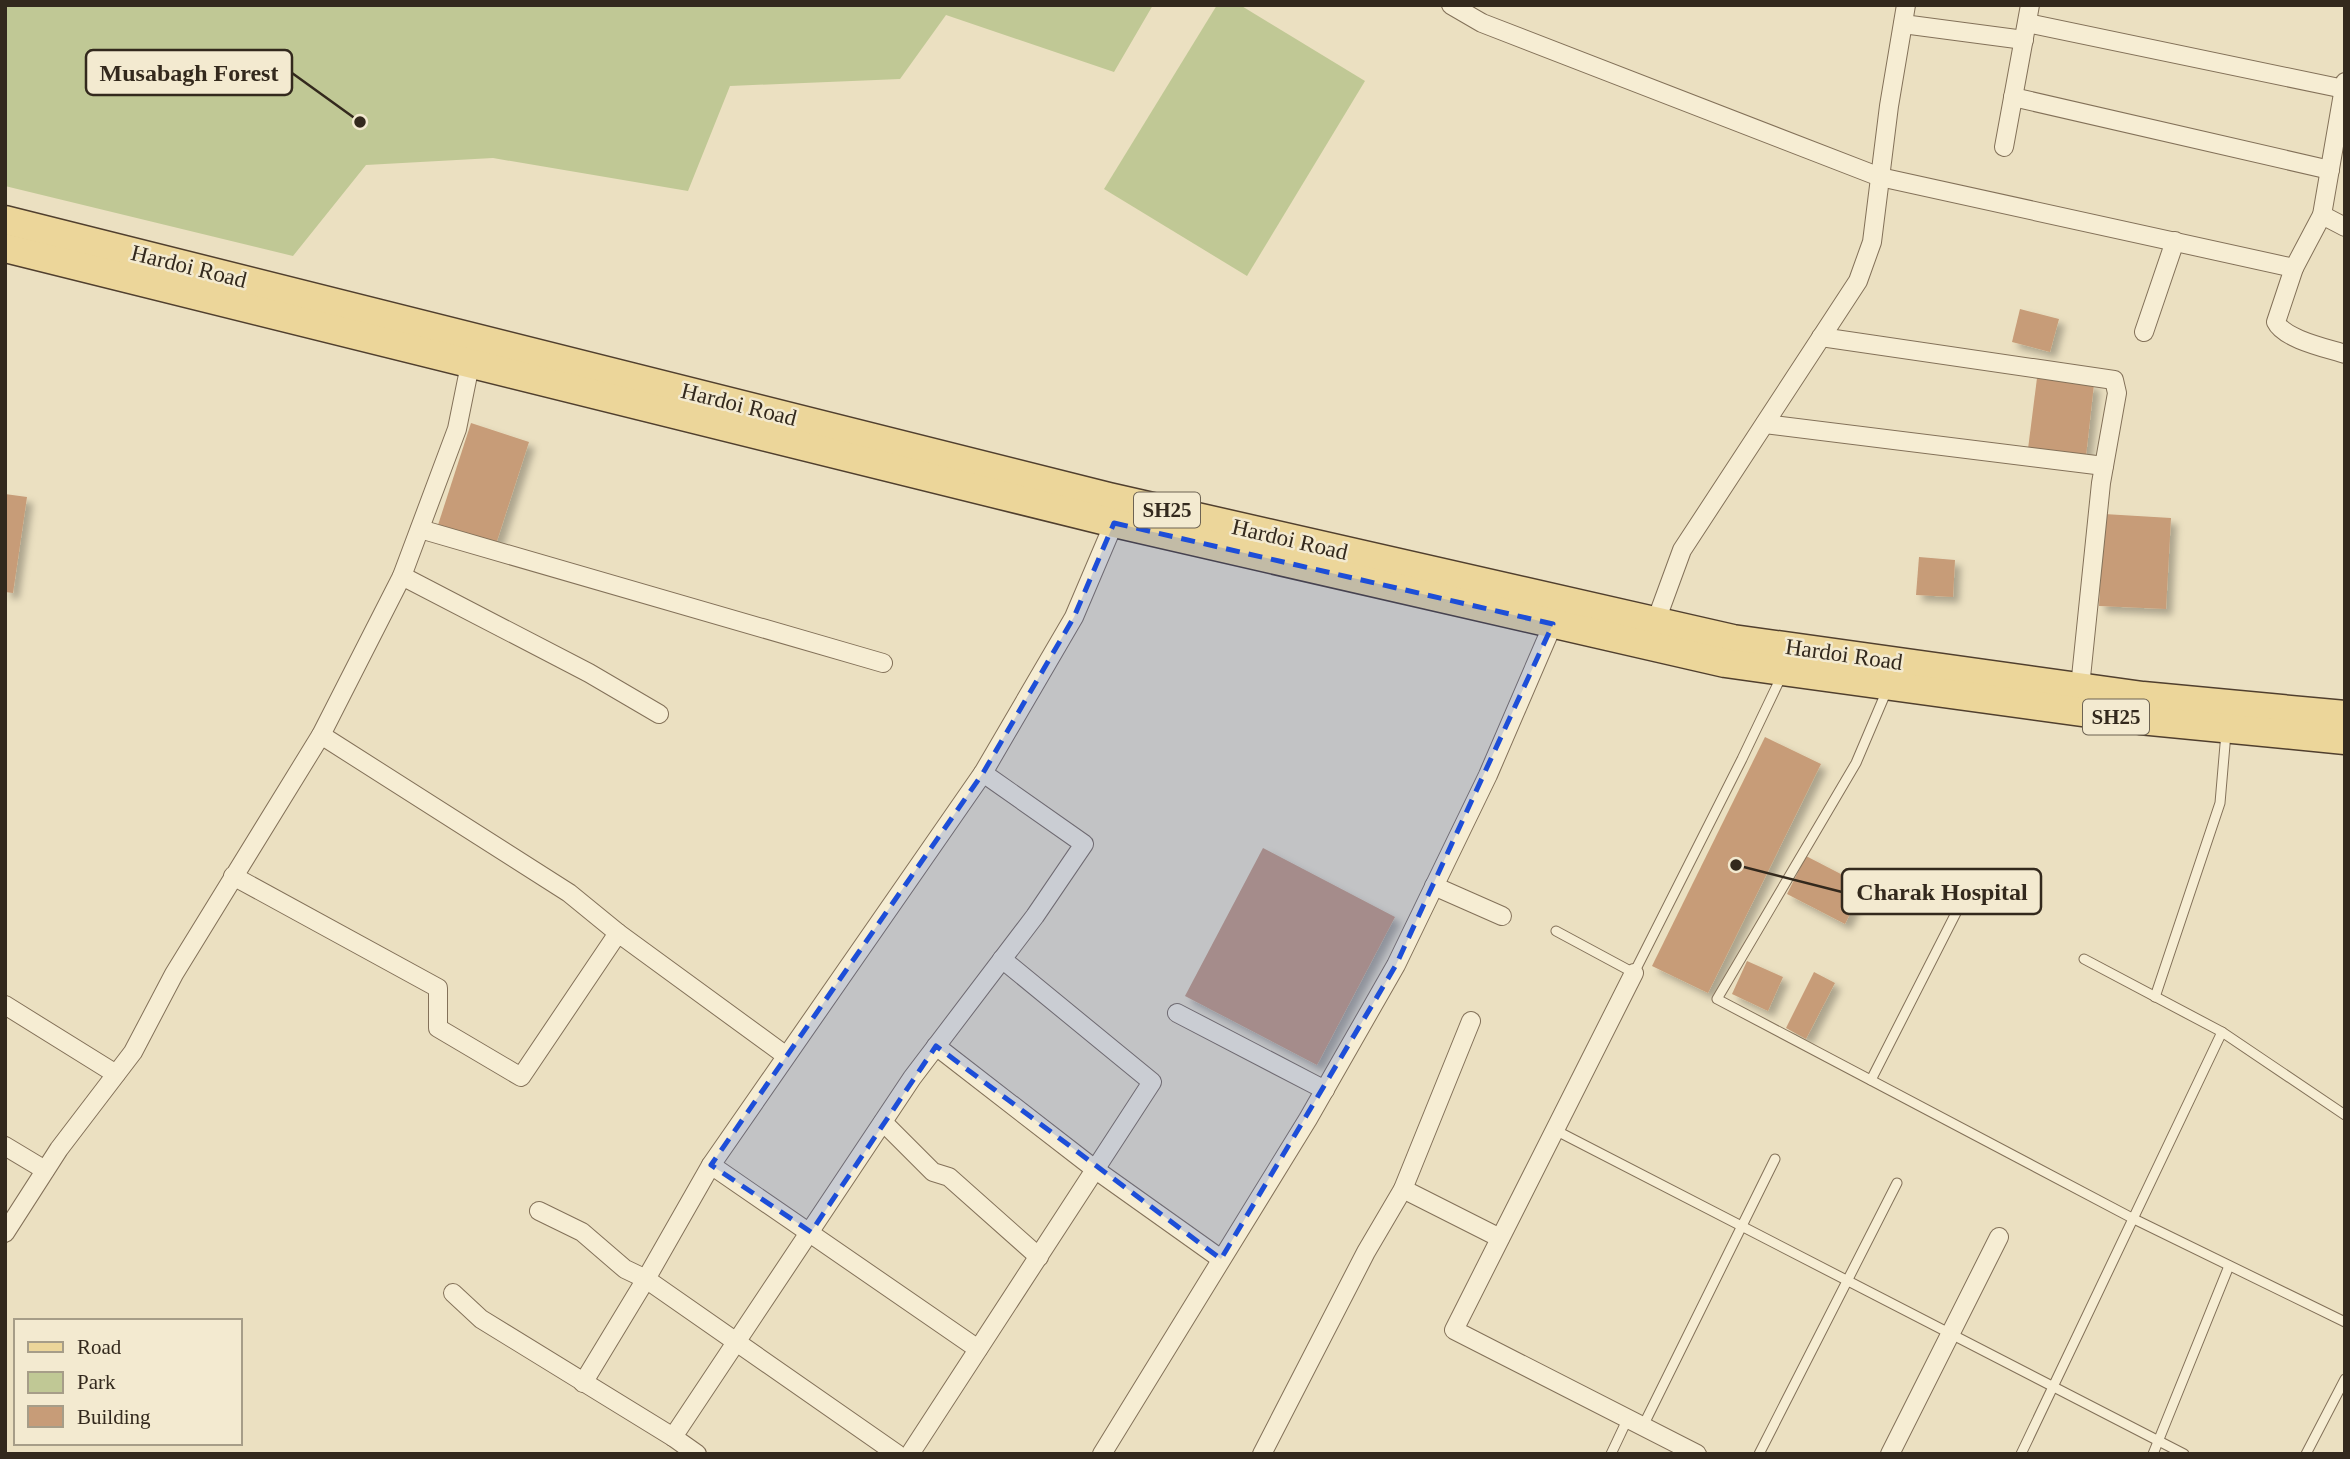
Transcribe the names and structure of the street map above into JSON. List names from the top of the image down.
{
  "streets": {
    "main road": ["Hardoi Road", "SH25"]
  },
  "places": ["Musabagh Forest", "Charak Hospital"],
  "legend": ["Road", "Park", "Building"]
}
